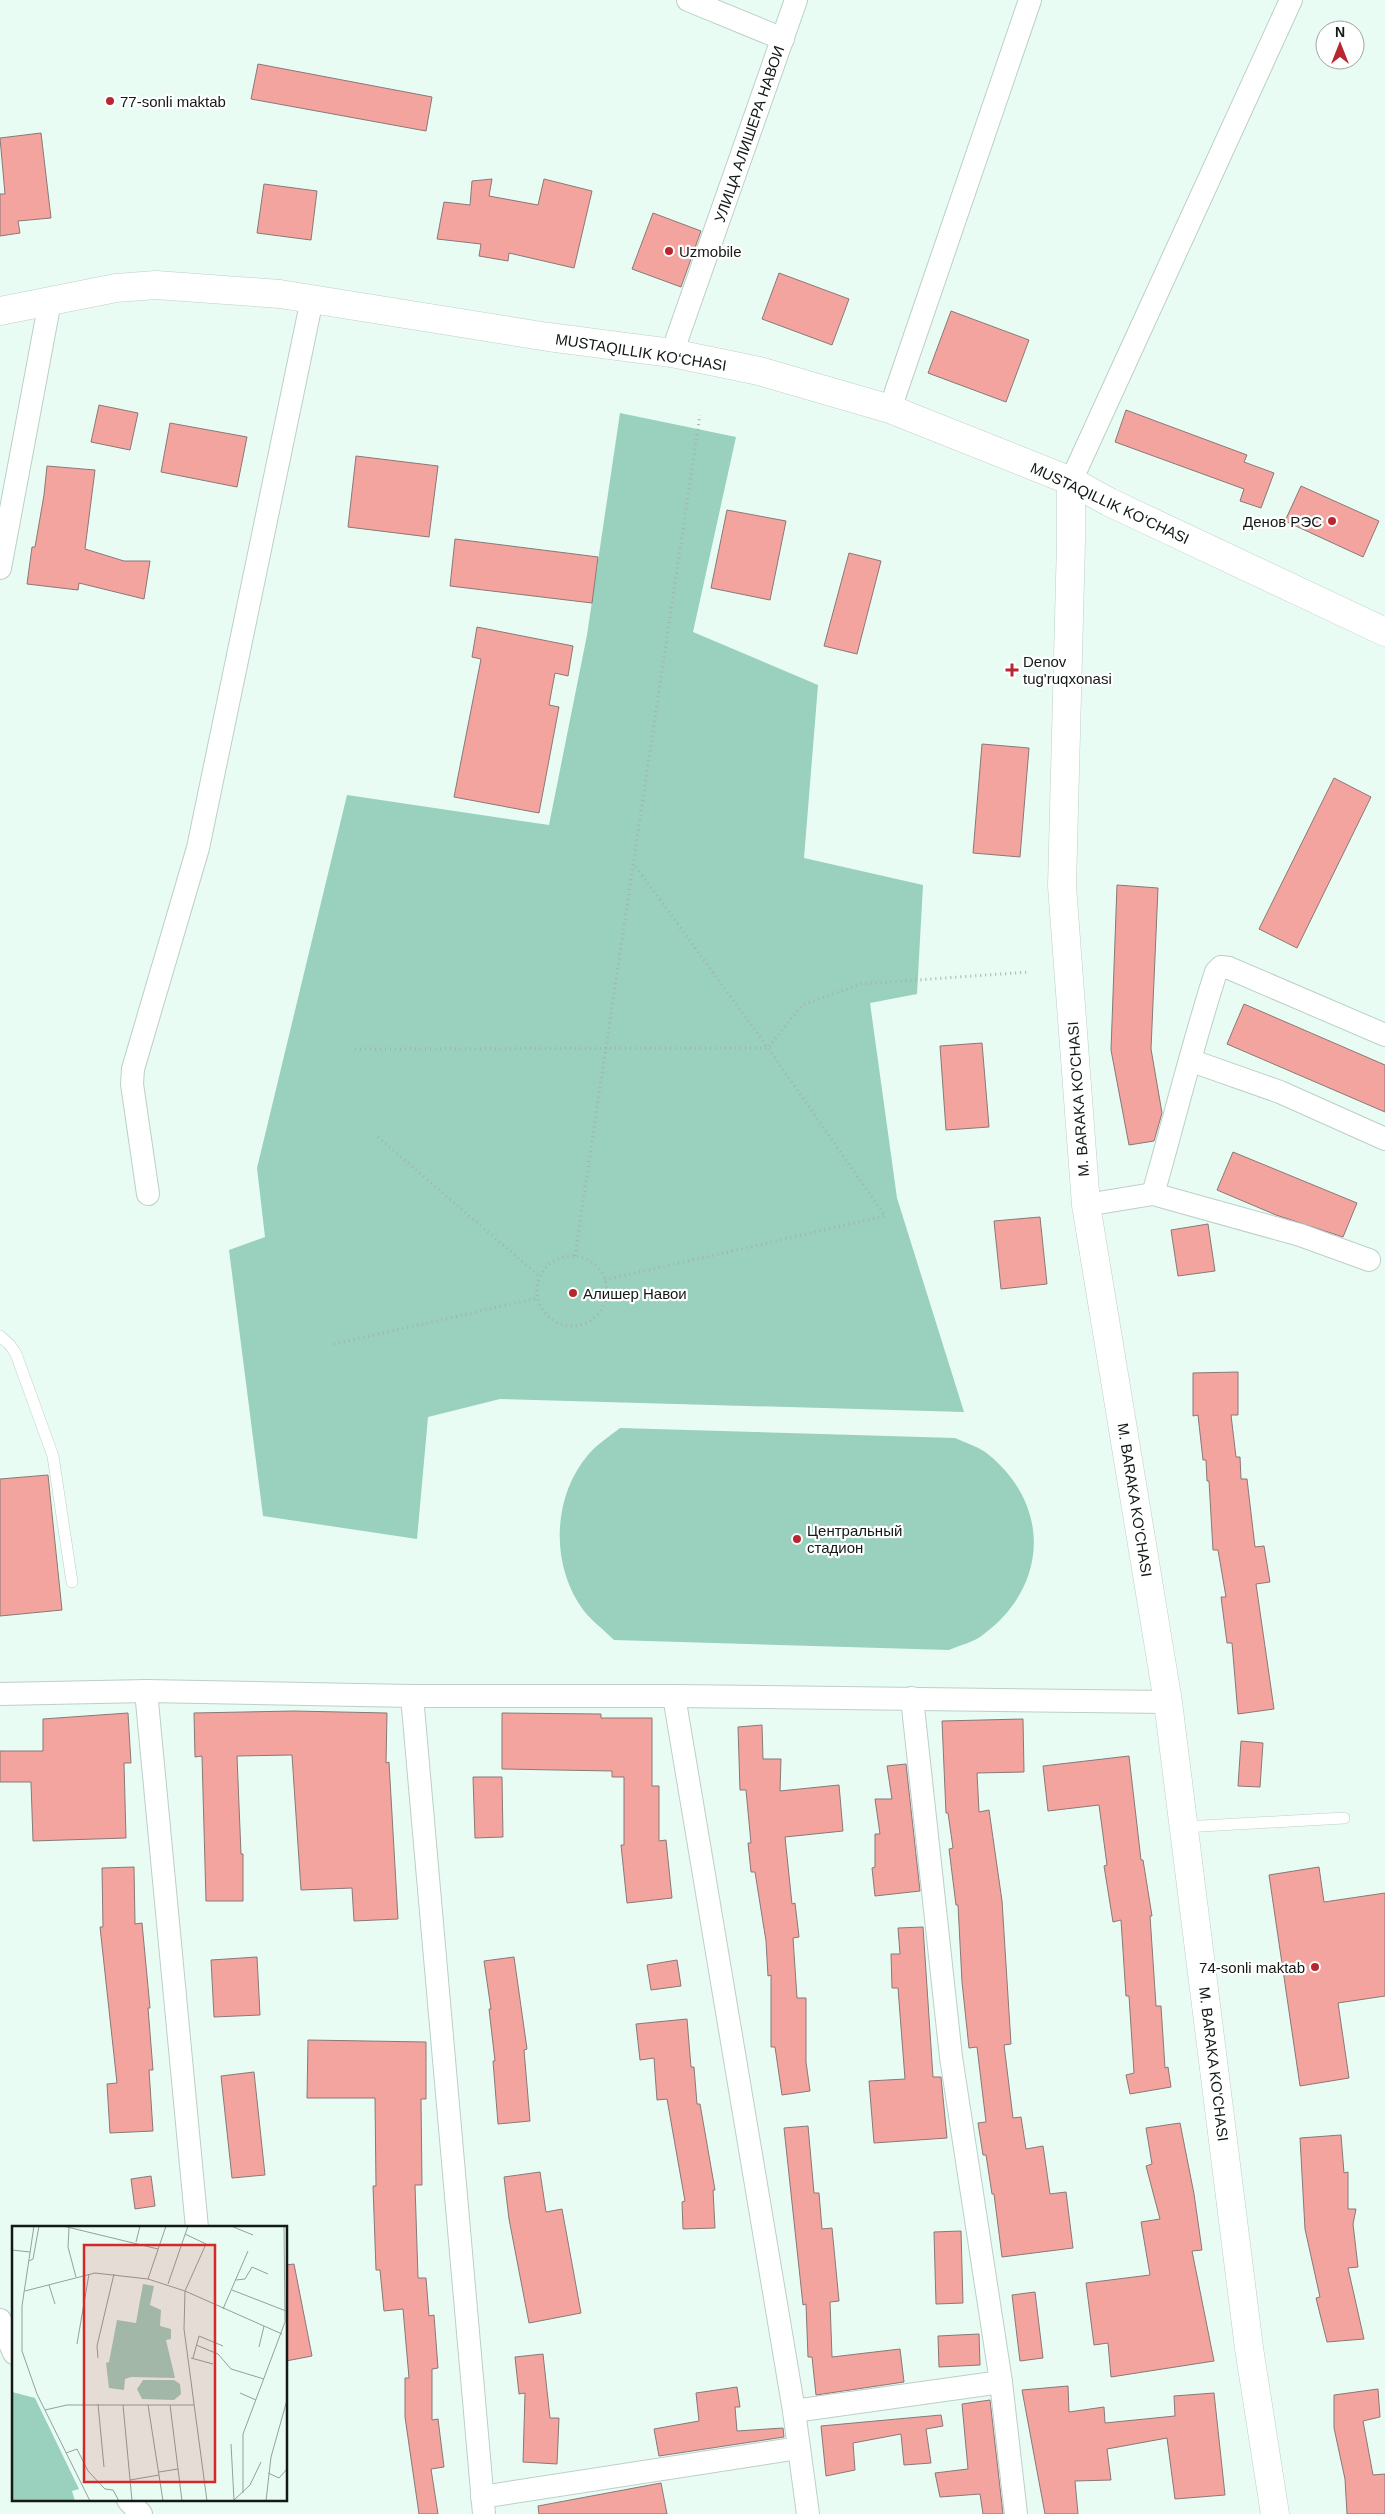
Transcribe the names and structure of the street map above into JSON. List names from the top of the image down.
{
  "streets": {
    "street": ["УЛИЦА АЛИШЕРА НАВОИ", "MUSTAQILLIK KO‘CHASI", "M. BARAKA KO'CHASI"]
  },
  "crossings": [
    ["УЛИЦА АЛИШЕРА НАВОИ", "MUSTAQILLIK KO‘CHASI"],
    ["MUSTAQILLIK KO‘CHASI", "M. BARAKA KO'CHASI"]
  ],
  "places": {
    "other": [
      "77-sonli maktab",
      "Uzmobile",
      "Денов РЭС",
      "Алишер Навои",
      "Центральный стадион",
      "74-sonli maktab"
    ],
    "health": ["Denov tug'ruqxonasi"]
  },
  "north": "top"
}
